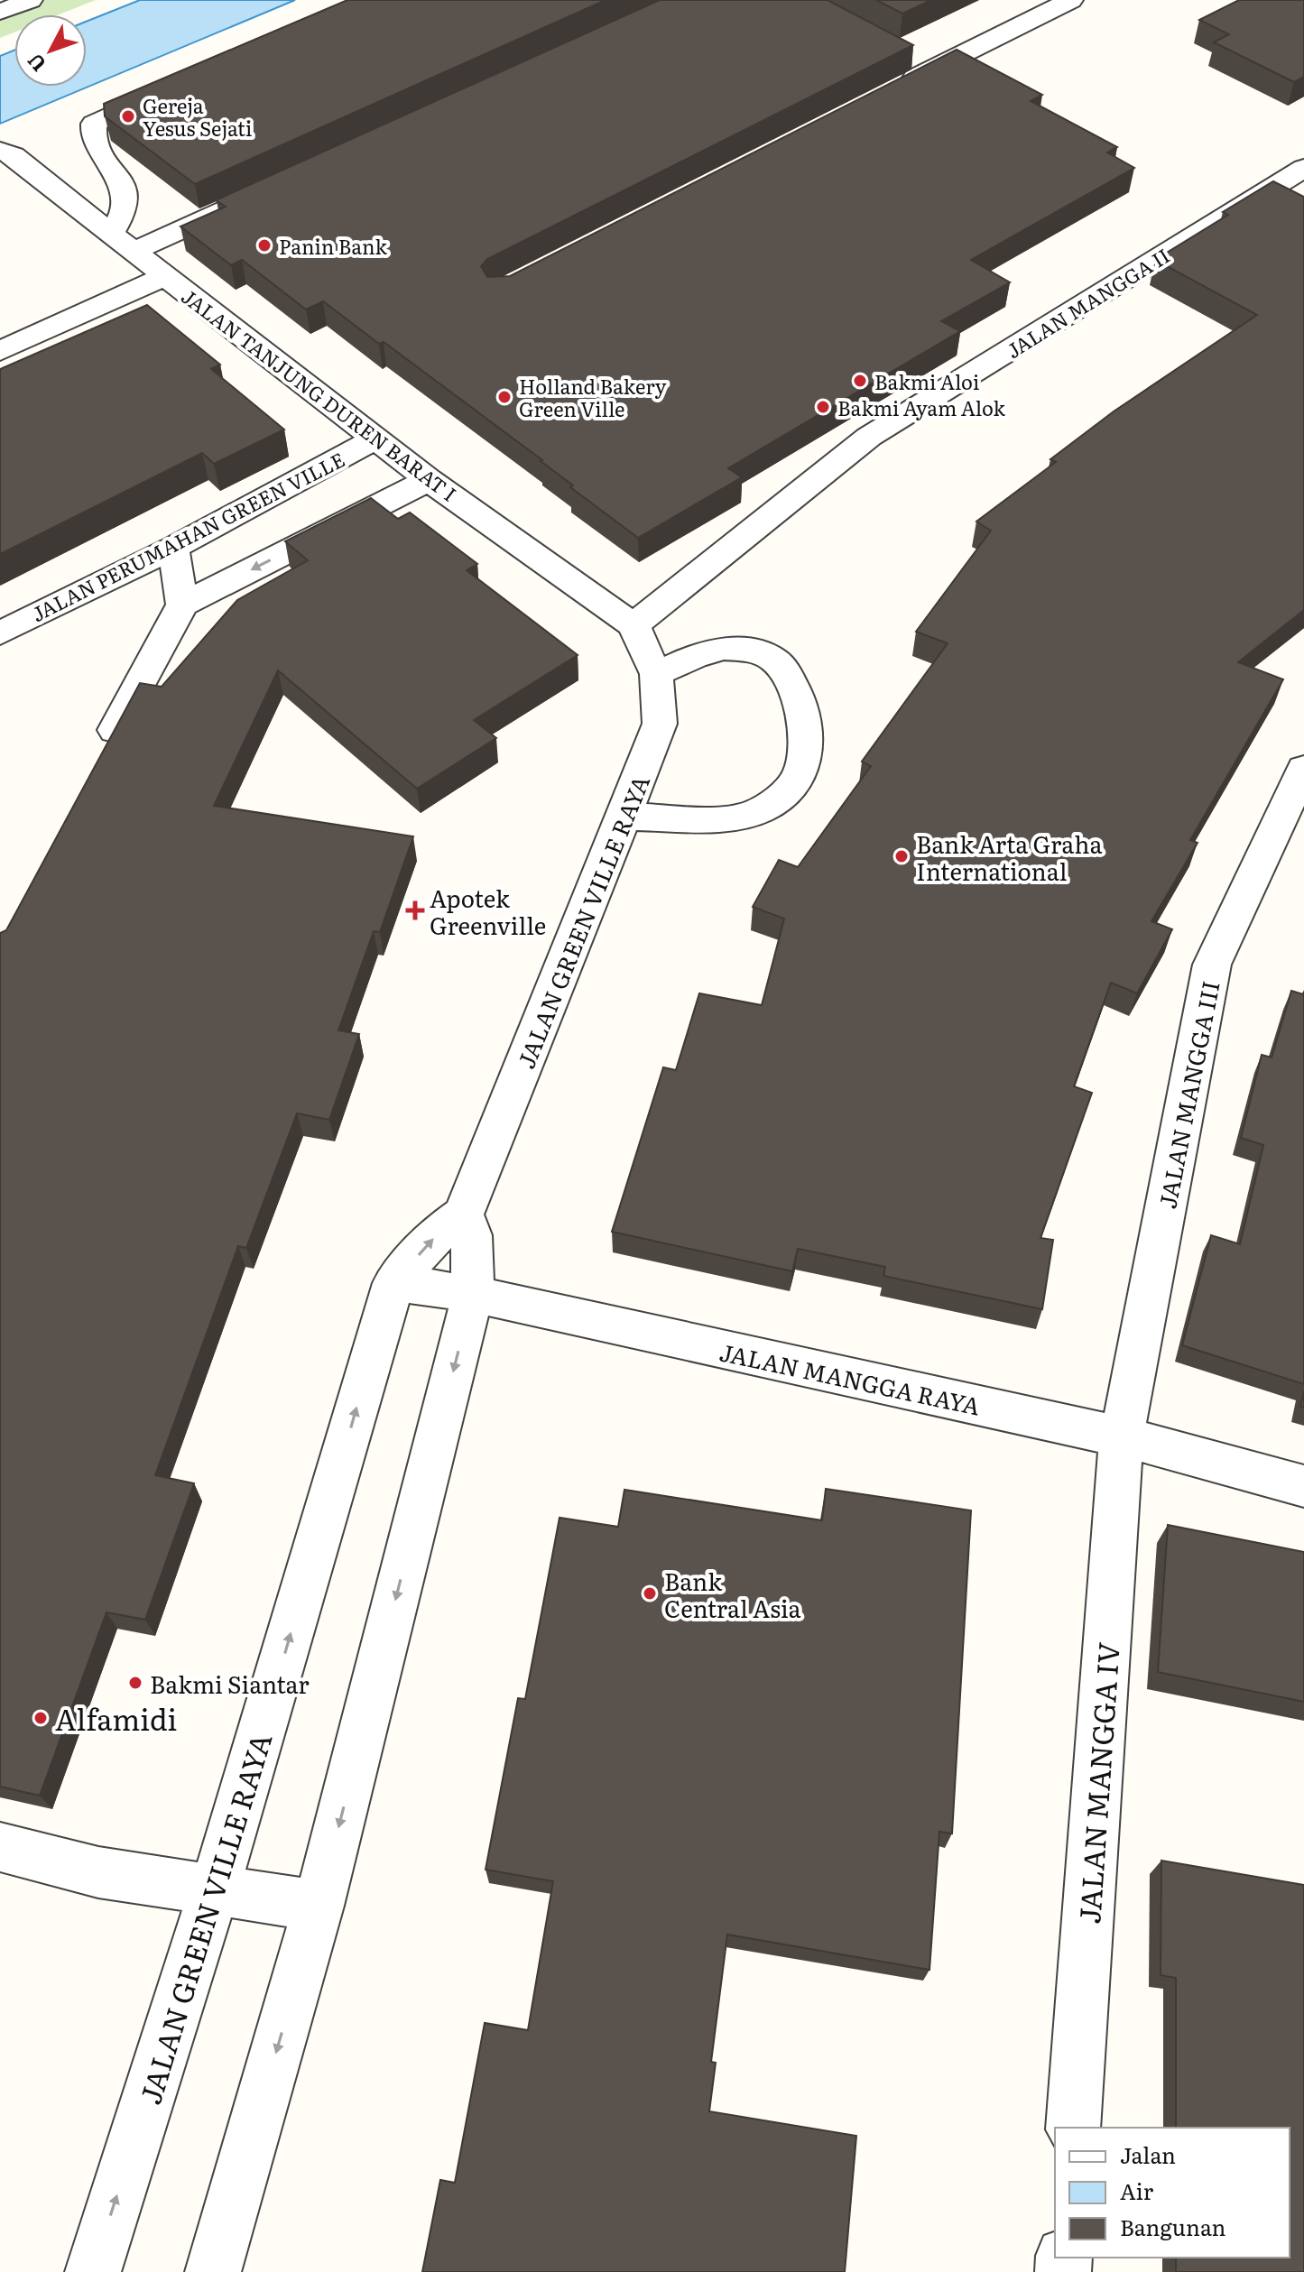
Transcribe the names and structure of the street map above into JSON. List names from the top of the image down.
{
  "streets": {
    "street": [
      "JALAN MANGGA II",
      "JALAN TANJUNG DUREN BARAT I",
      "JALAN PERUMAHAN GREEN VILLE",
      "JALAN GREEN VILLE RAYA",
      "JALAN MANGGA III",
      "JALAN MANGGA RAYA",
      "JALAN MANGGA IV"
    ]
  },
  "crossings": [
    ["JALAN MANGGA II", "JALAN TANJUNG DUREN BARAT I"],
    ["JALAN MANGGA II", "JALAN GREEN VILLE RAYA"],
    ["JALAN TANJUNG DUREN BARAT I", "JALAN PERUMAHAN GREEN VILLE"],
    ["JALAN TANJUNG DUREN BARAT I", "JALAN GREEN VILLE RAYA"],
    ["JALAN GREEN VILLE RAYA", "JALAN MANGGA RAYA"],
    ["JALAN MANGGA III", "JALAN MANGGA RAYA"],
    ["JALAN MANGGA III", "JALAN MANGGA IV"],
    ["JALAN MANGGA RAYA", "JALAN MANGGA IV"]
  ],
  "places": {
    "other": [
      "Gereja Yesus Sejati",
      "Panin Bank",
      "Bakmi Aloi",
      "Holland Bakery Green Ville",
      "Bakmi Ayam Alok",
      "Bank Arta Graha International",
      "Bank Central Asia",
      "Bakmi Siantar",
      "Alfamidi"
    ],
    "health": ["Apotek Greenville"]
  },
  "legend": ["Jalan", "Air", "Bangunan"],
  "north": "bottom left"
}
